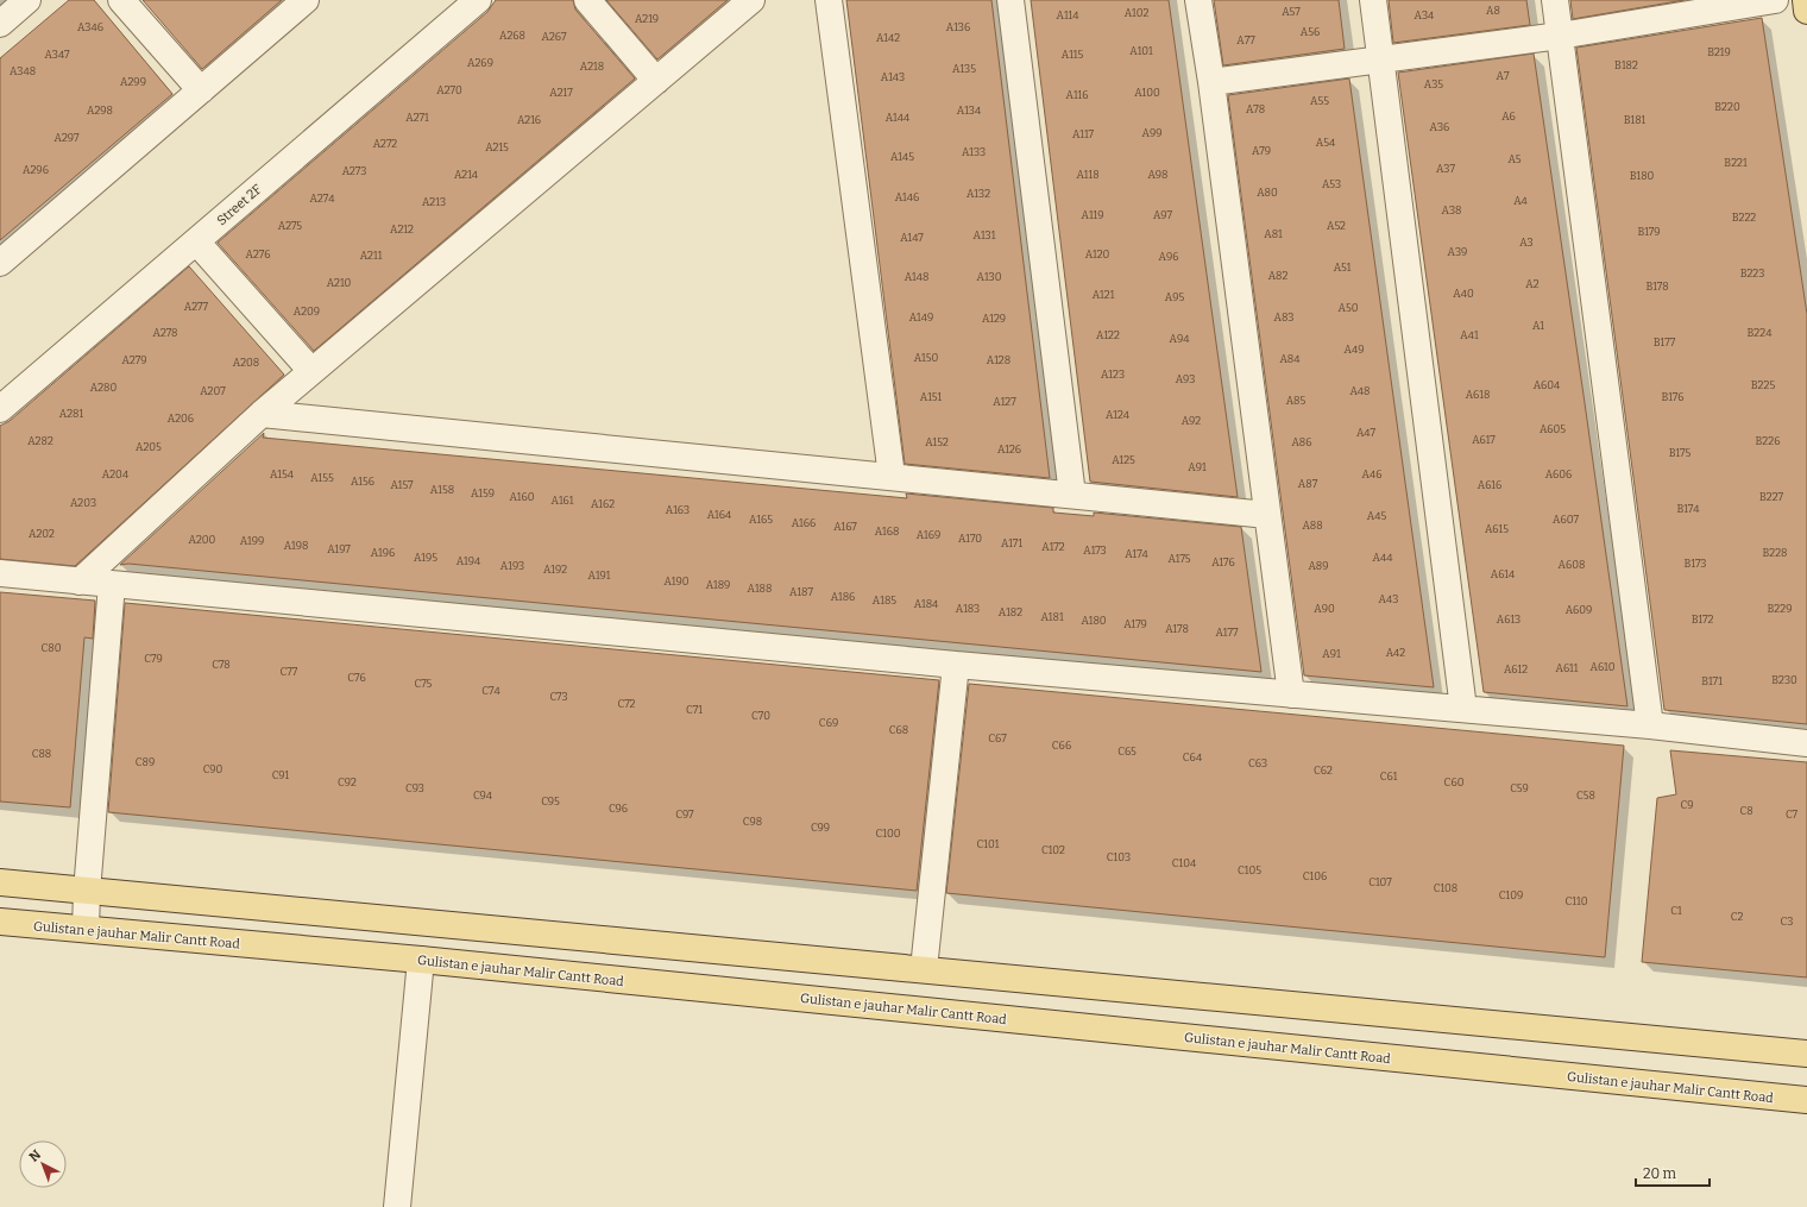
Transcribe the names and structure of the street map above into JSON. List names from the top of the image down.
{
  "streets": {
    "main road": ["Gulistan e jauhar Malir Cantt Road"],
    "street": ["Street 2F"]
  },
  "house_numbers": [
    "A8",
    "A57",
    "A102",
    "A114",
    "A34",
    "A219",
    "A346",
    "A136",
    "A56",
    "A268",
    "A267",
    "A142",
    "A77",
    "A101",
    "B219",
    "A347",
    "A115",
    "A269",
    "B182",
    "A218",
    "A135",
    "A348",
    "A7",
    "A143",
    "A299",
    "A35",
    "A270",
    "A217",
    "A100",
    "A116",
    "A55",
    "B220",
    "A78",
    "A298",
    "A134",
    "A6",
    "A271",
    "A144",
    "A216",
    "B181",
    "A36",
    "A99",
    "A117",
    "A297",
    "A54",
    "A272",
    "A215",
    "A79",
    "A133",
    "A145",
    "A5",
    "B221",
    "A37",
    "A296",
    "A273",
    "A214",
    "A118",
    "A98",
    "B180",
    "A53",
    "A80",
    "A132",
    "A146",
    "A274",
    "A4",
    "A213",
    "A38",
    "A119",
    "A97",
    "B222",
    "A275",
    "A52",
    "A212",
    "B179",
    "A81",
    "A131",
    "A147",
    "A3",
    "A39",
    "A276",
    "A120",
    "A211",
    "A96",
    "A51",
    "B223",
    "A82",
    "A148",
    "A130",
    "A210",
    "A2",
    "B178",
    "A40",
    "A121",
    "A95",
    "A277",
    "A50",
    "A209",
    "A149",
    "A83",
    "A129",
    "A1",
    "A278",
    "B224",
    "A122",
    "A41",
    "A94",
    "B177",
    "A49",
    "A150",
    "A84",
    "A279",
    "A128",
    "A208",
    "A123",
    "A93",
    "A604",
    "B225",
    "A280",
    "A207",
    "A48",
    "A618",
    "A151",
    "B176",
    "A85",
    "A127",
    "A281",
    "A124",
    "A206",
    "A92",
    "A605",
    "A47",
    "A617",
    "A282",
    "B226",
    "A152",
    "A86",
    "A205",
    "A126",
    "B175",
    "A125",
    "A91",
    "A204",
    "A154",
    "A46",
    "A606",
    "A155",
    "A156",
    "A87",
    "A157",
    "A616",
    "A158",
    "A159",
    "A160",
    "B227",
    "A161",
    "A203",
    "A162",
    "B174",
    "A163",
    "A164",
    "A45",
    "A165",
    "A607",
    "A166",
    "A88",
    "A167",
    "A615",
    "A168",
    "A202",
    "A169",
    "A170",
    "A200",
    "A199",
    "A171",
    "A198",
    "A172",
    "A197",
    "A173",
    "A196",
    "B228",
    "A174",
    "A195",
    "A44",
    "A175",
    "A194",
    "A176",
    "B173",
    "A608",
    "A193",
    "A89",
    "A192",
    "A614",
    "A191",
    "A190",
    "A189",
    "A188",
    "A187",
    "A186",
    "A43",
    "A185",
    "A184",
    "A183",
    "A90",
    "B229",
    "A609",
    "A182",
    "A181",
    "A613",
    "B172",
    "A180",
    "A179",
    "A178",
    "A177",
    "C80",
    "A42",
    "A91",
    "C79",
    "C78",
    "A610",
    "A611",
    "A612",
    "C77",
    "C76",
    "B230",
    "B171",
    "C75",
    "C74",
    "C73",
    "C72",
    "C71",
    "C70",
    "C69",
    "C68",
    "C67",
    "C66",
    "C65",
    "C88",
    "C64",
    "C89",
    "C63",
    "C90",
    "C62",
    "C91",
    "C61",
    "C92",
    "C60",
    "C93",
    "C59",
    "C94",
    "C58",
    "C95",
    "C9",
    "C96",
    "C8",
    "C97",
    "C7",
    "C98",
    "C99",
    "C100",
    "C101",
    "C102",
    "C103",
    "C104",
    "C105",
    "C106",
    "C107",
    "C108",
    "C109",
    "C110",
    "C1",
    "C2",
    "C3"
  ],
  "scale_bar": "20 m",
  "north": "top left"
}
